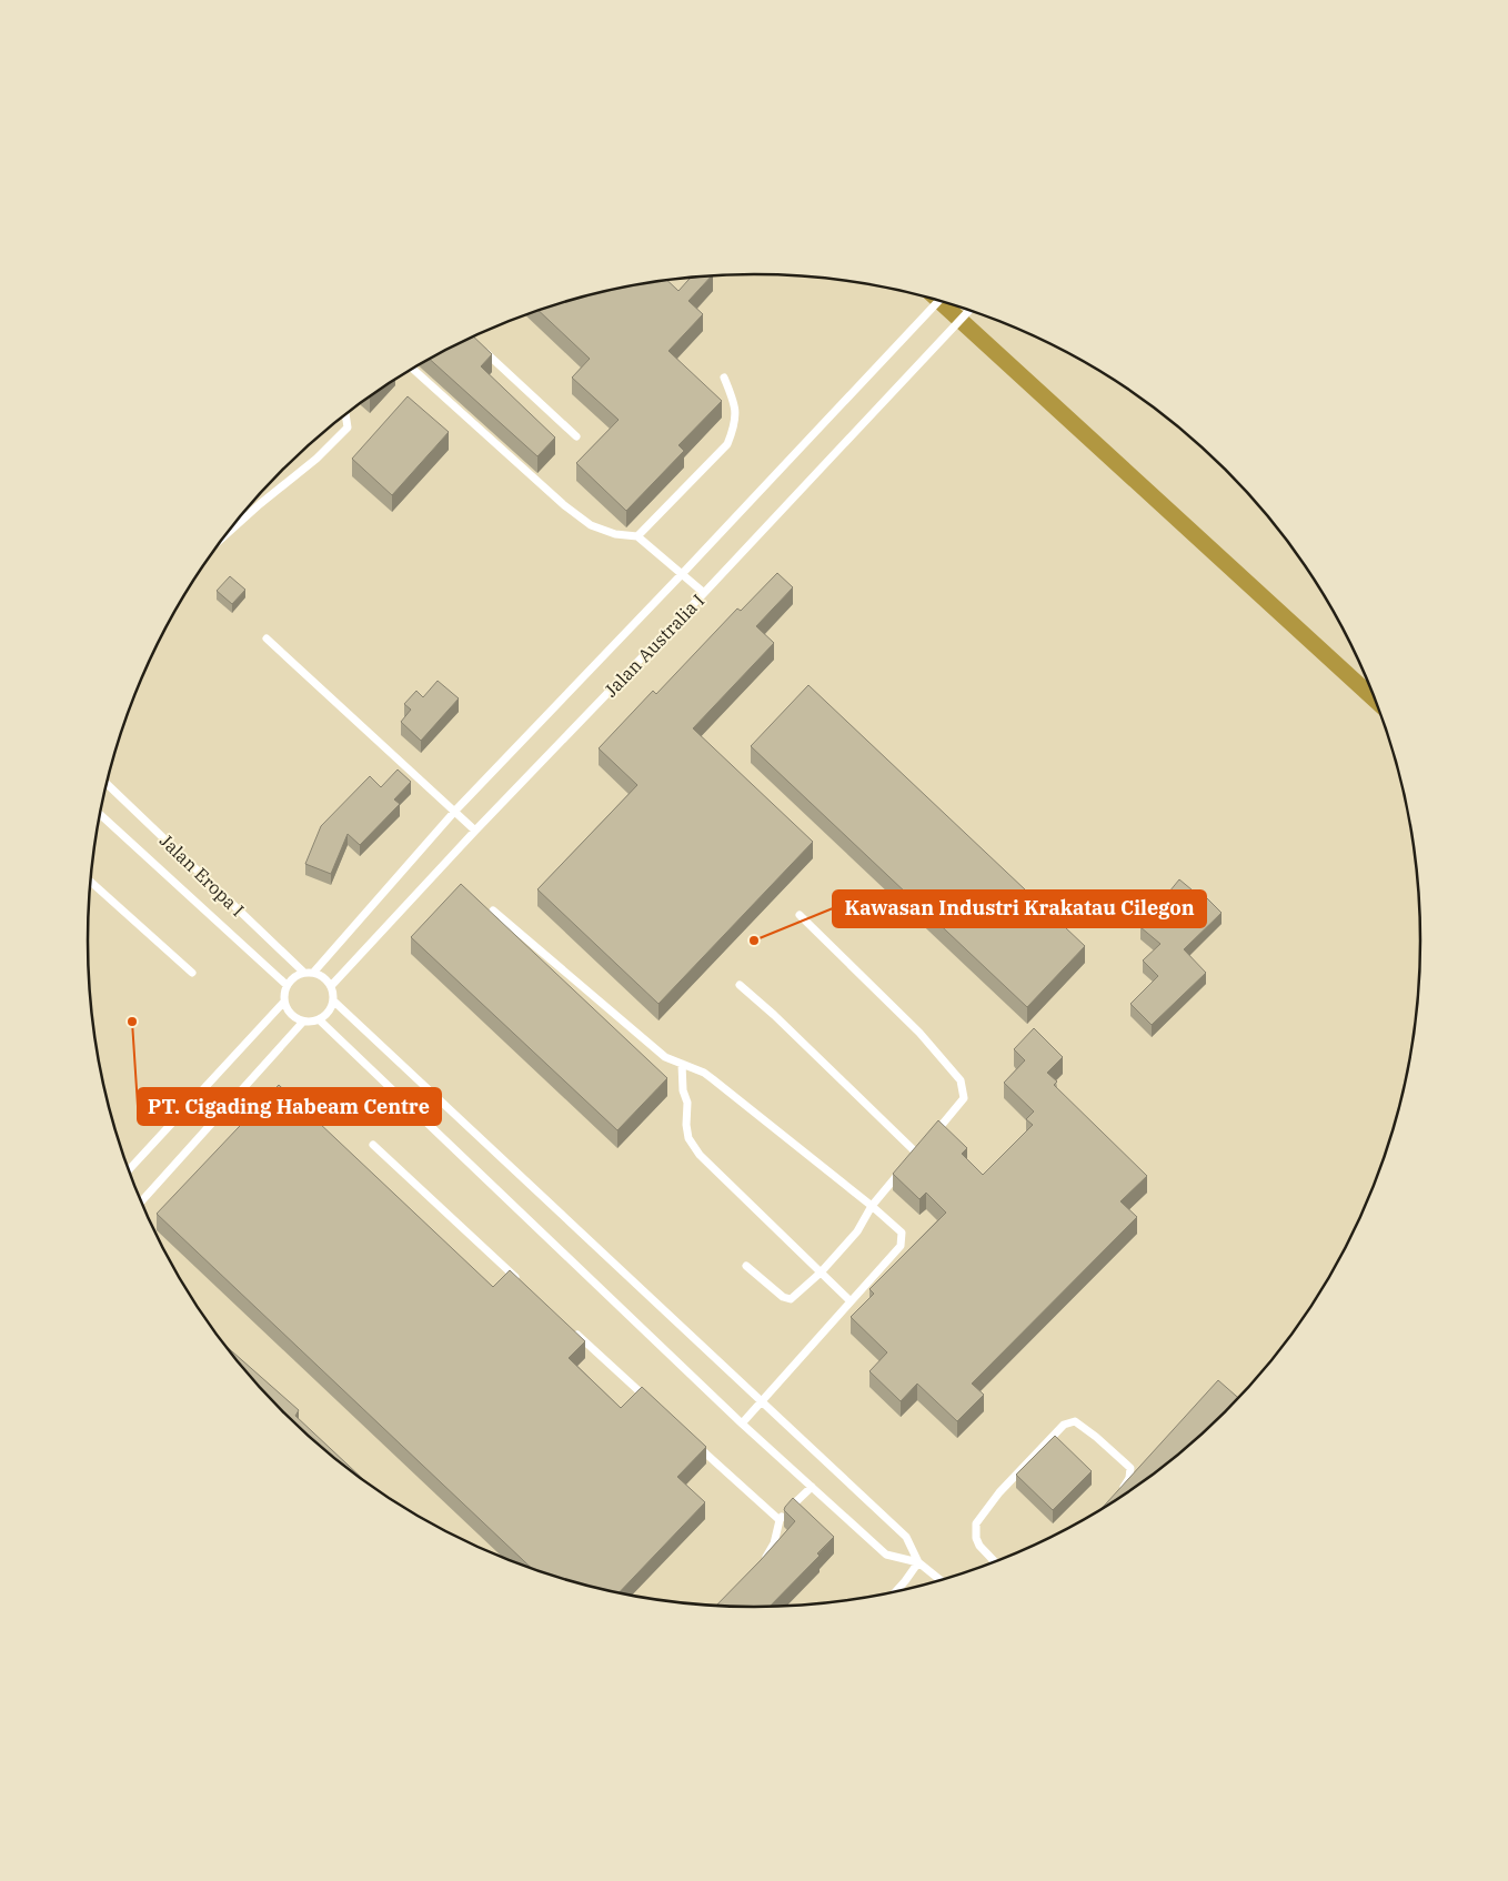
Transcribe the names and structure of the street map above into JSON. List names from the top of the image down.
{
  "streets": {
    "lane": ["Jalan Australia I", "Jalan Eropa I"]
  },
  "crossings": [
    ["Jalan Australia I", "Jalan Eropa I"]
  ],
  "places": ["Kawasan Industri Krakatau Cilegon", "PT. Cigading Habeam Centre"]
}
